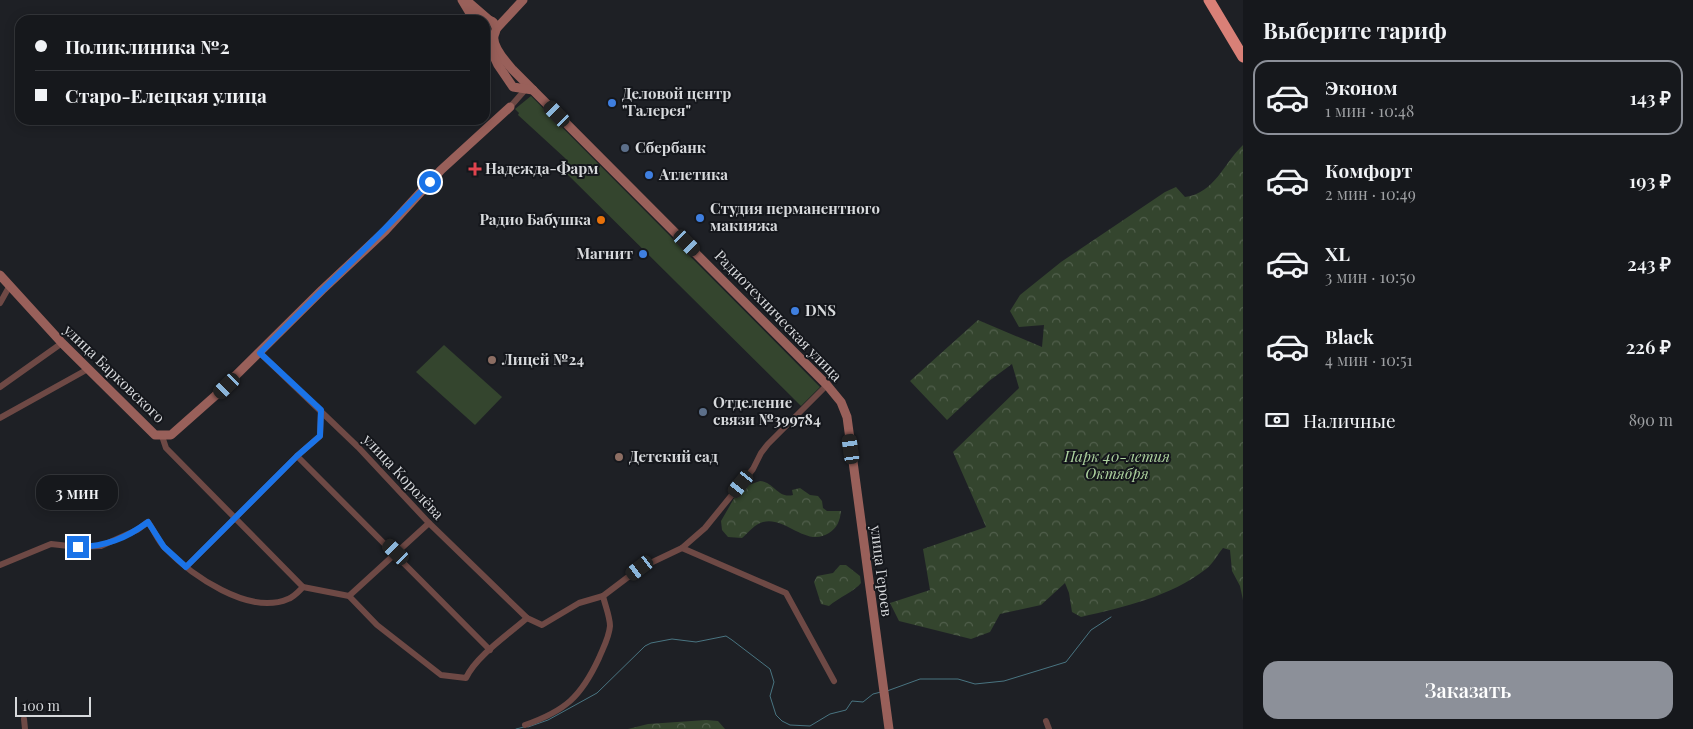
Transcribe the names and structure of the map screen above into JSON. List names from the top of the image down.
{
  "streets": {
    "street": [
      "Радиотехническая улица",
      "улица Барковского",
      "улица Королёва",
      "улица Героев"
    ]
  },
  "crossings": [
    ["Радиотехническая улица", "улица Героев"]
  ],
  "parks": ["Парк 40-летия Октября"],
  "places": {
    "other": [
      "Деловой центр \"Галерея\"",
      "Сбербанк",
      "Атлетика",
      "Студия перманентного макияжа",
      "Радио Бабушка",
      "Магнит",
      "DNS",
      "Лицей №24",
      "Отделение связи №399784",
      "Детский сад"
    ],
    "health": ["Надежда-Фарм"]
  },
  "scale_bar": "100 m",
  "page": {
    "heading": "Выберите тариф",
    "banner": ["Поликлиника №2", "Старо-Елецкая улица"],
    "list": [
      {
        "name": "Эконом",
        "note": "1 мин · 10:48",
        "value": "143 ₽"
      },
      {
        "name": "Комфорт",
        "note": "2 мин · 10:49",
        "value": "193 ₽"
      },
      {
        "name": "XL",
        "note": "3 мин · 10:50",
        "value": "243 ₽"
      },
      {
        "name": "Black",
        "note": "4 мин · 10:51",
        "value": "226 ₽"
      }
    ],
    "pay": ["Наличные", "890 m"],
    "bubble": "3 мин",
    "buttons": "Заказать",
    "scale": "100 m"
  }
}
